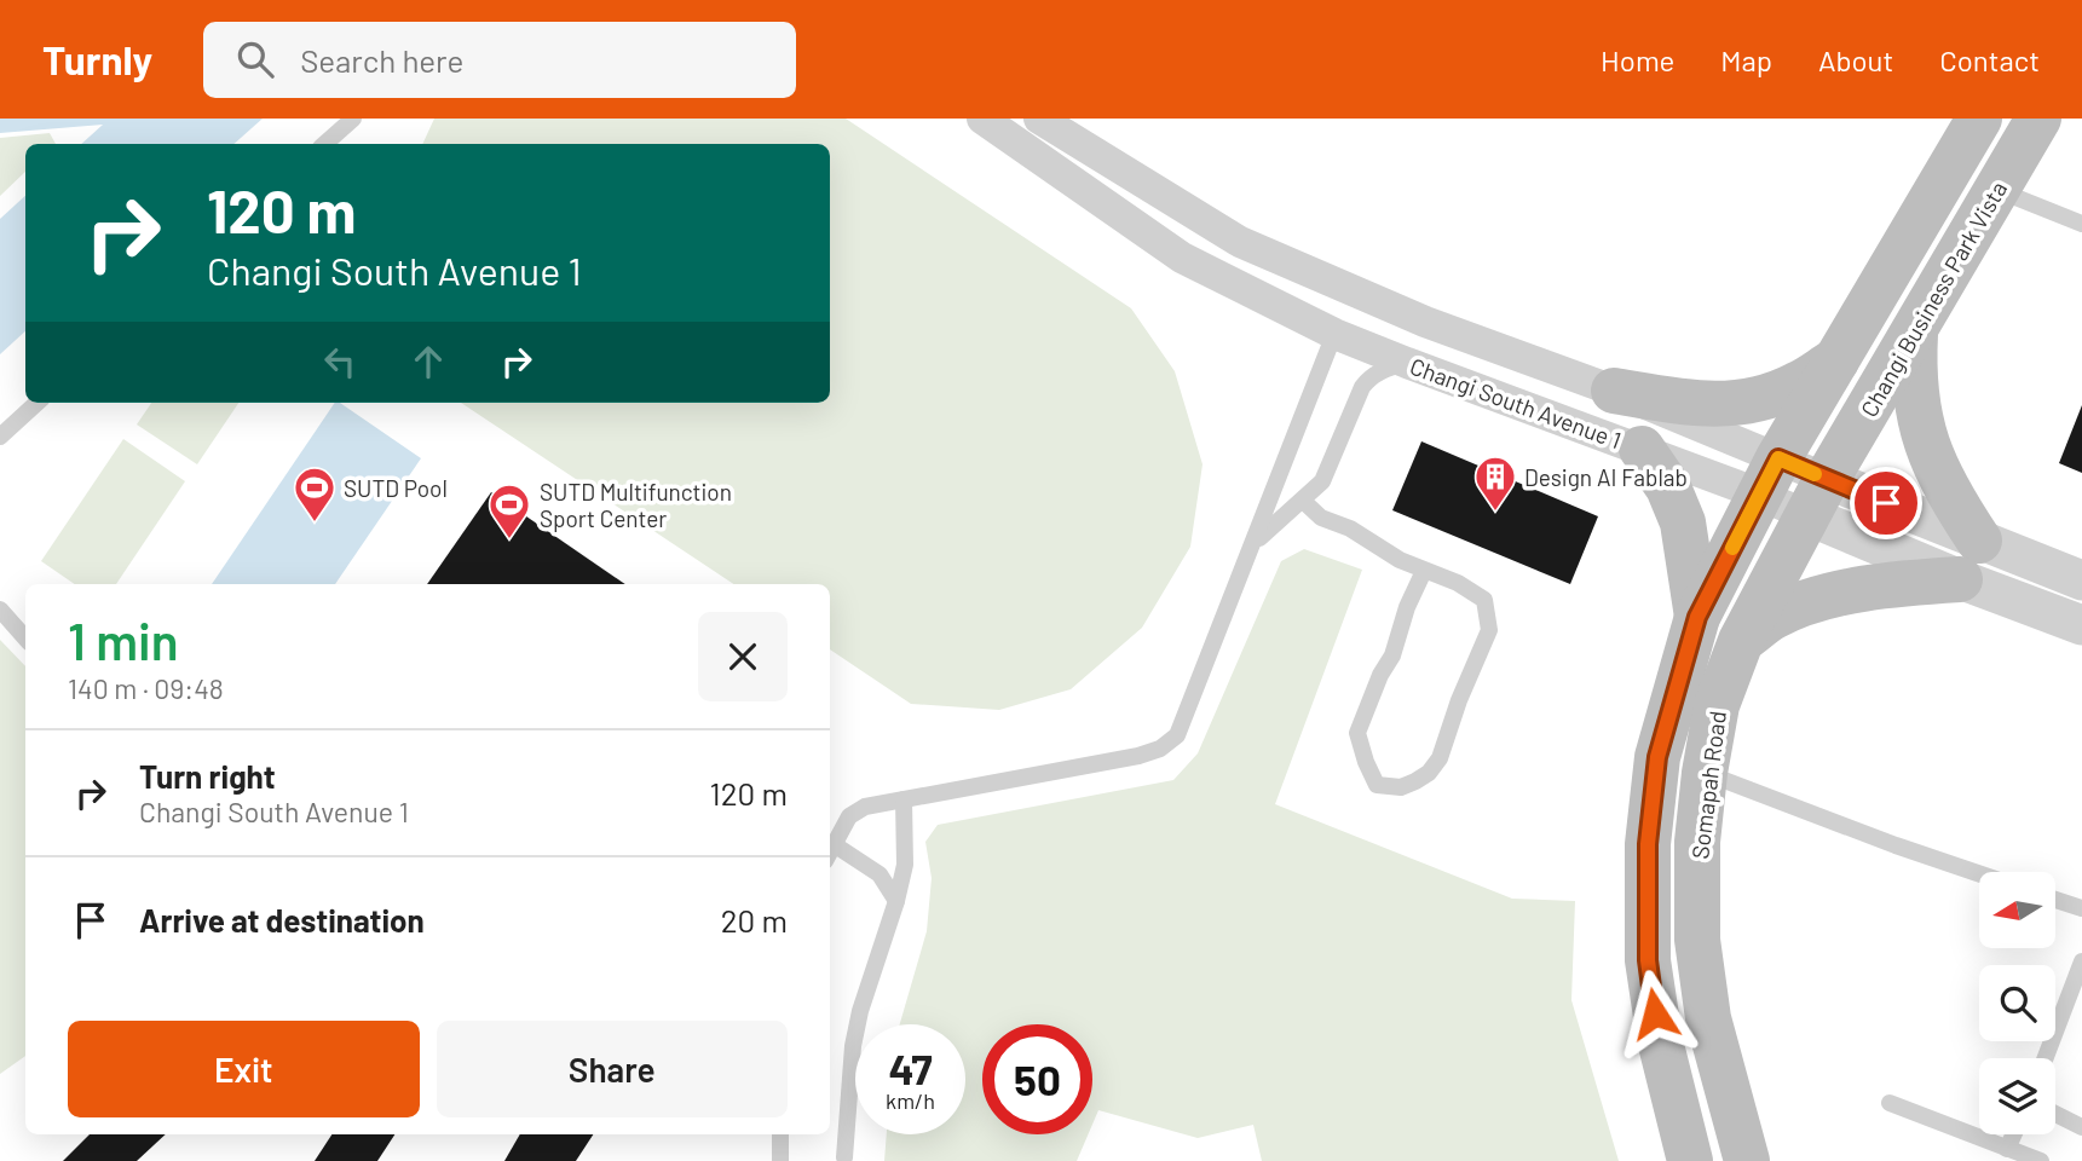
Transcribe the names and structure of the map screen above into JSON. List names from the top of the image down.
{
  "streets": {
    "main road": ["Changi Business Park Vista", "Somapah Road"],
    "street": ["Changi South Avenue 1"]
  },
  "crossings": [
    ["Changi Business Park Vista", "Changi South Avenue 1"],
    ["Changi Business Park Vista", "Somapah Road"],
    ["Changi South Avenue 1", "Somapah Road"]
  ],
  "places": {
    "building": ["Design AI Fablab"],
    "sports": ["SUTD Pool", "SUTD Multifunction Sport Center"]
  },
  "north": "left",
  "page": {
    "header": "Turnly",
    "search": "Search here",
    "nav": [
      "Home",
      "Map",
      "About",
      "Contact"
    ],
    "turn": ["120 m", "Changi South Avenue 1"],
    "heading": ["1 min", "140 m · 09:48"],
    "list": [
      {
        "name": "Turn right",
        "note": "Changi South Avenue 1",
        "value": "120 m"
      },
      {
        "name": "Arrive at destination",
        "value": "20 m"
      }
    ],
    "buttons": ["Exit", "Share"],
    "speed": "47 km/h",
    "limit": "50"
  }
}
